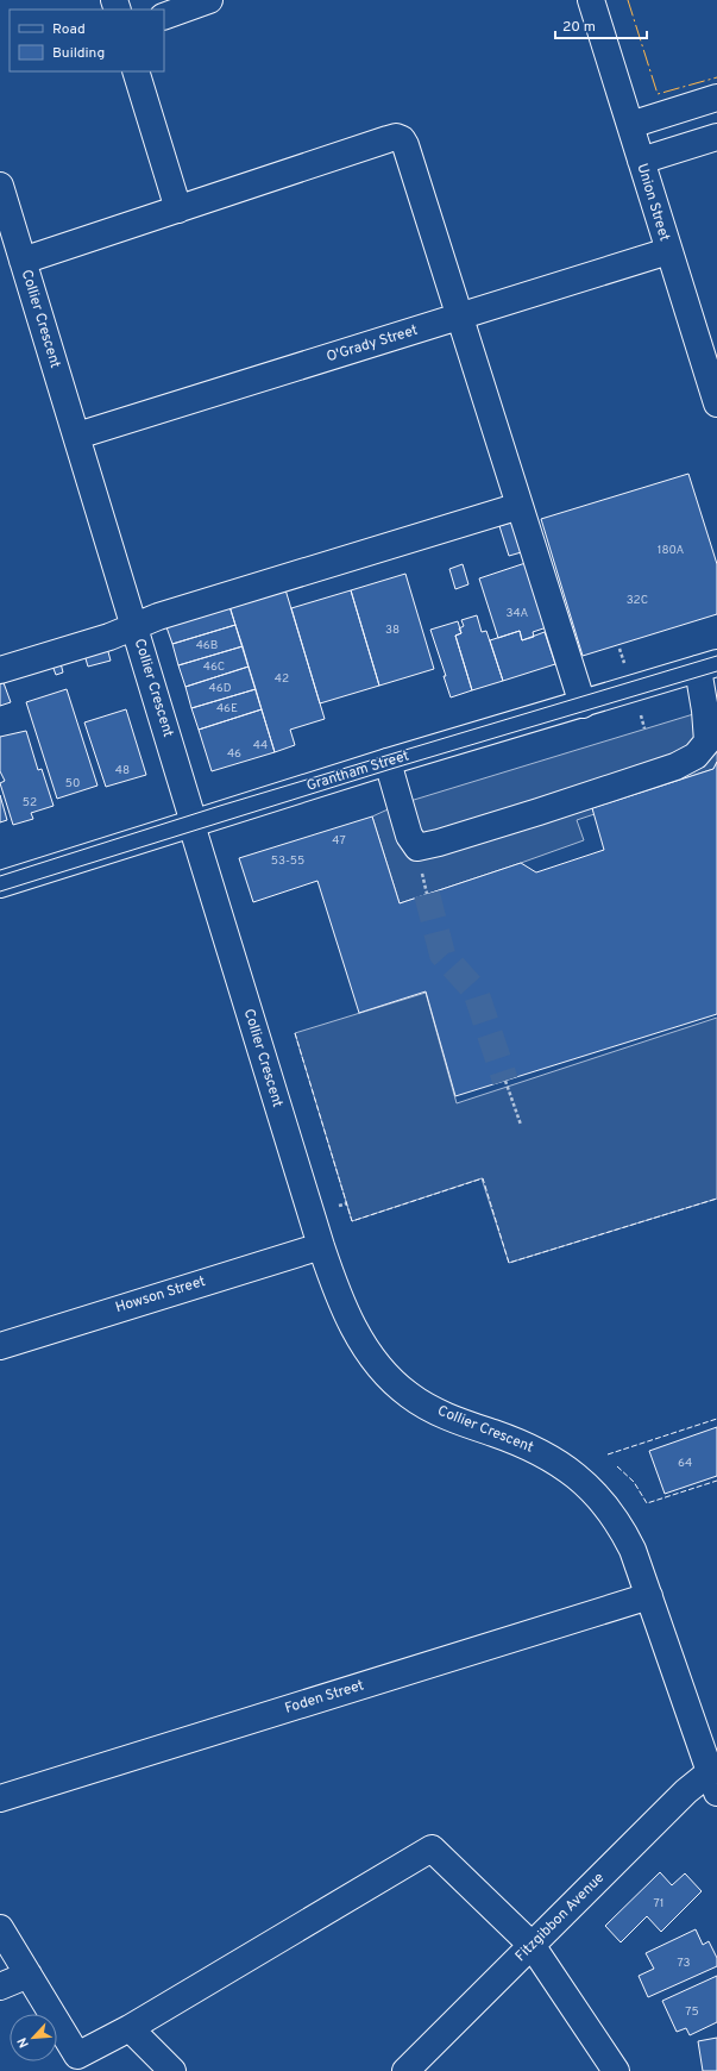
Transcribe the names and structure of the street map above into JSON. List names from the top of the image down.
{
  "streets": {
    "street": [
      "Union Street",
      "Collier Crescent",
      "O'Grady Street",
      "Grantham Street",
      "Howson Street",
      "Foden Street",
      "Fitzgibbon Avenue"
    ]
  },
  "crossings": [
    ["Union Street", "O'Grady Street"],
    ["Collier Crescent", "O'Grady Street"],
    ["Collier Crescent", "Grantham Street"],
    ["Collier Crescent", "Howson Street"],
    ["Collier Crescent", "Foden Street"],
    ["Collier Crescent", "Fitzgibbon Avenue"]
  ],
  "house_numbers": [
    "180A",
    "32C",
    "34A",
    "38",
    "46B",
    "46C",
    "42",
    "46D",
    "46E",
    "44",
    "46",
    "48",
    "50",
    "52",
    "47",
    "53-55",
    "64",
    "71",
    "73",
    "75"
  ],
  "legend": ["Road", "Building"],
  "scale_bar": "20 m",
  "north": "bottom left"
}
